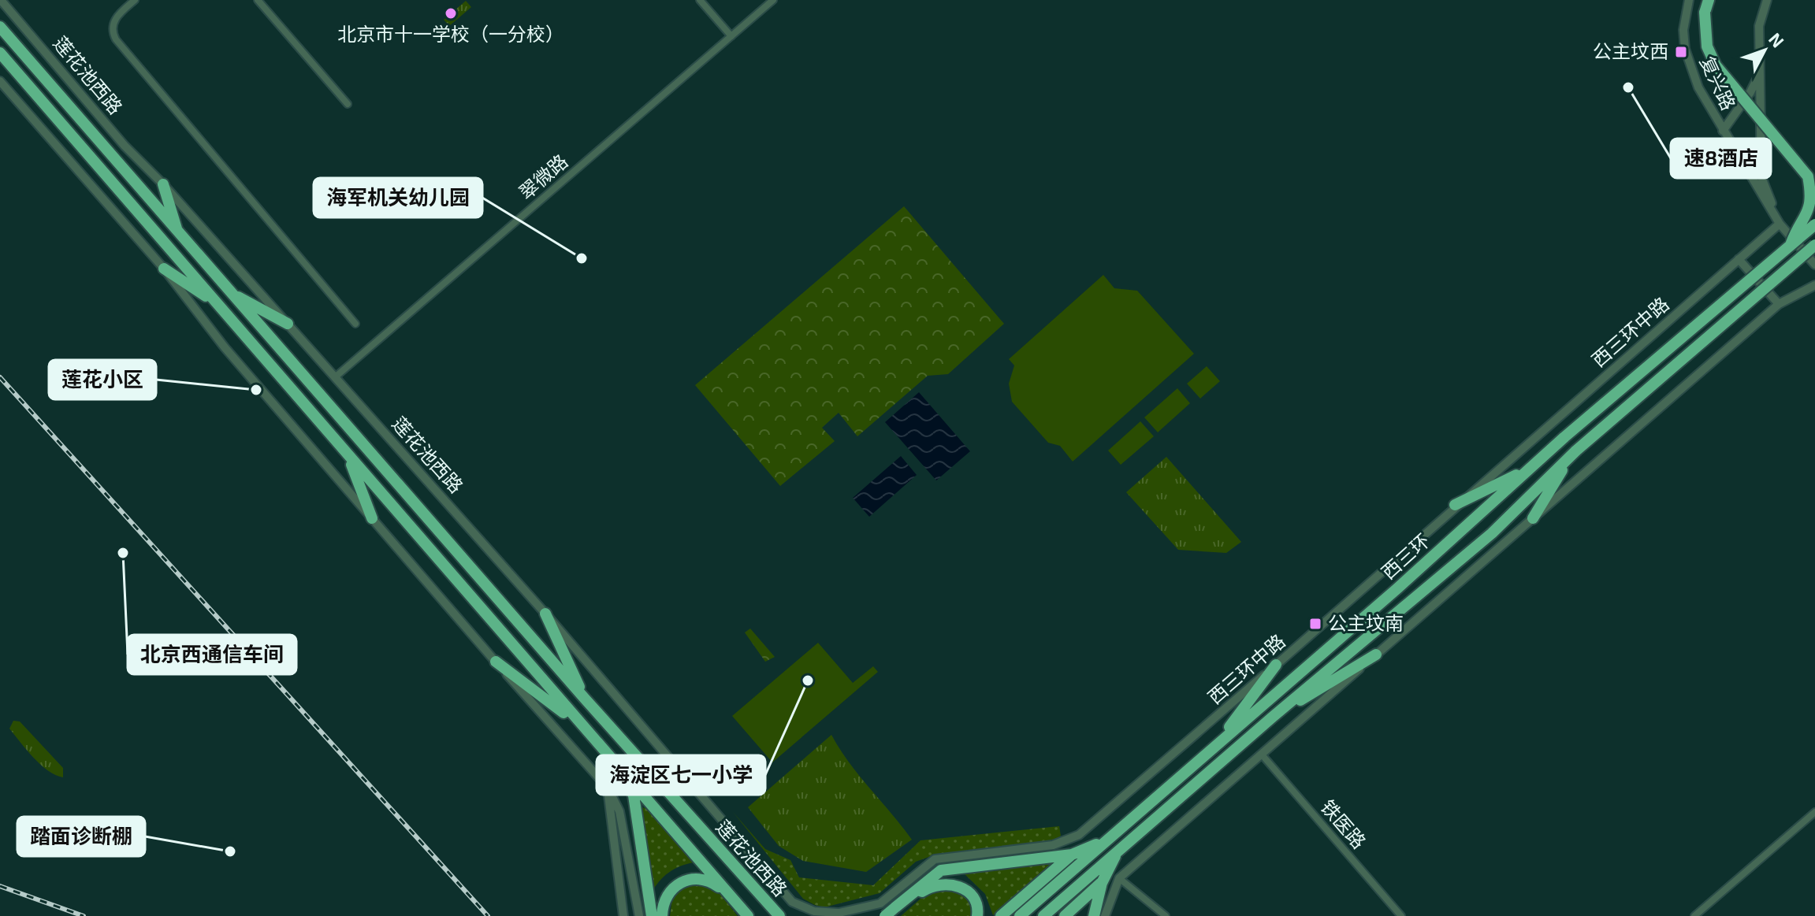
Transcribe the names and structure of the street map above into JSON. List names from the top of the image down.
{
  "streets": {
    "highway": ["莲花池西路", "西三环"],
    "street": [
      "复兴路",
      "翠微路",
      "西三环中路",
      "铁医路"
    ]
  },
  "crossings": [
    ["莲花池西路", "翠微路"],
    ["莲花池西路", "西三环中路"],
    ["复兴路", "西三环中路"]
  ],
  "places": {
    "other": [
      "北京市十一学校（一分校）",
      "速8酒店",
      "海军机关幼儿园",
      "莲花小区",
      "北京西通信车间",
      "海淀区七一小学",
      "踏面诊断棚"
    ],
    "transit": ["公主坟西", "公主坟南"]
  },
  "north": "top right"
}
